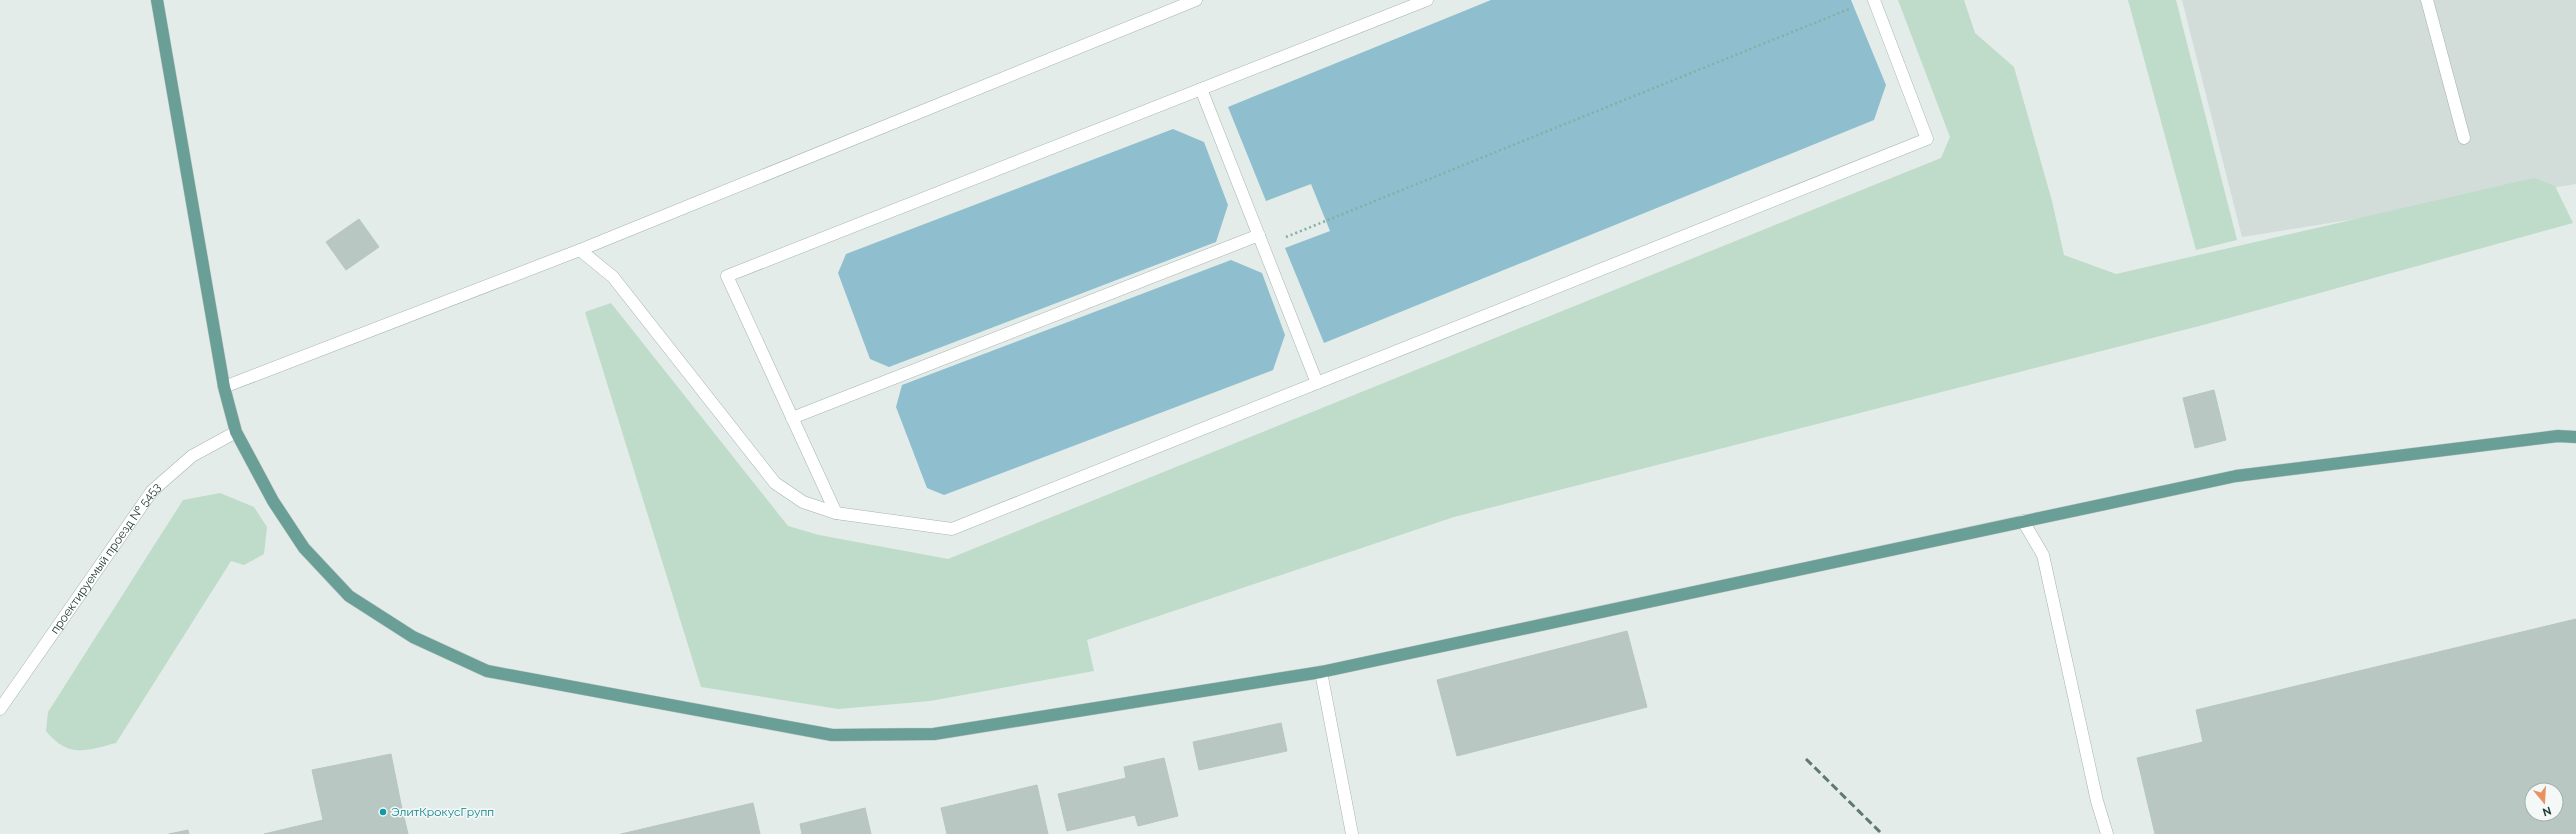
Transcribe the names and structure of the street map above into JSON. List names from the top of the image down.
{
  "streets": {
    "street": ["проектируемый проезд № 5453"]
  },
  "places": ["ЭлитКрокусГрупп"],
  "north": "bottom"
}
